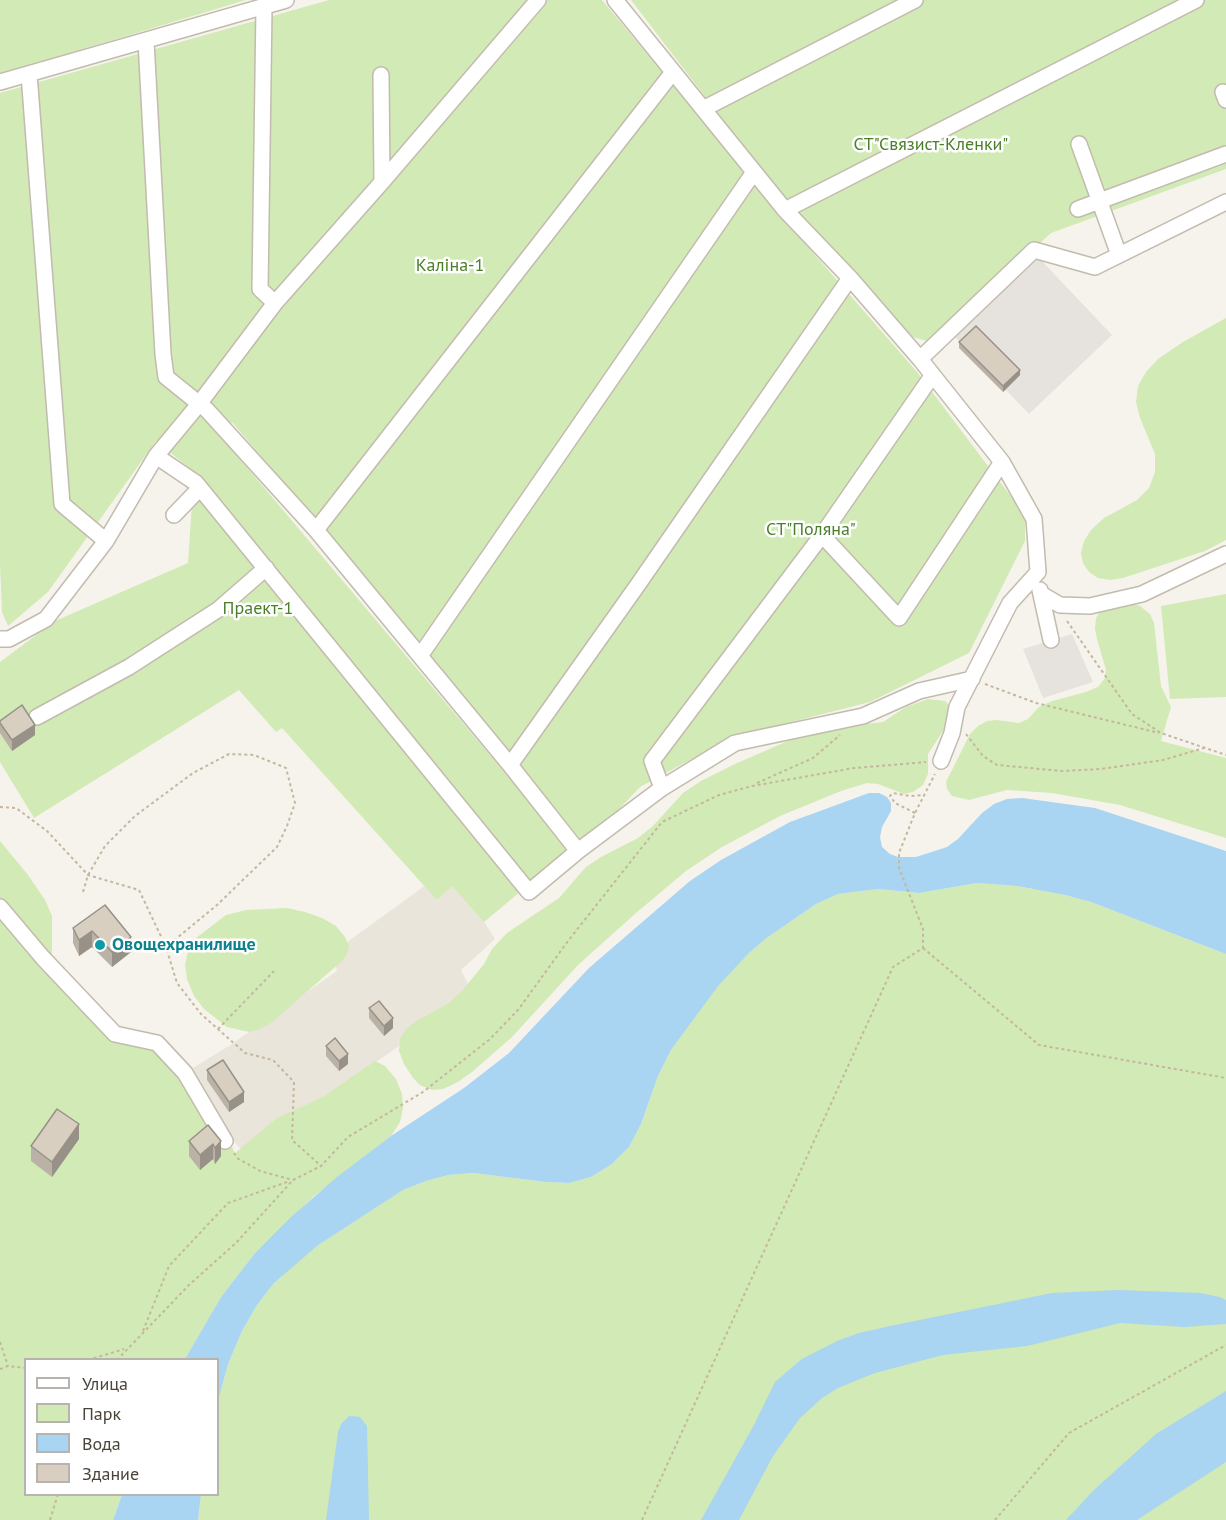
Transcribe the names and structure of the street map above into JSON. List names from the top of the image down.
{
  "parks": [
    "СТ\"Связист-Кленки\"",
    "Каліна-1",
    "СТ\"Поляна\"",
    "Праект-1"
  ],
  "places": ["Овощехранилище"],
  "legend": [
    "Улица",
    "Парк",
    "Вода",
    "Здание"
  ]
}
